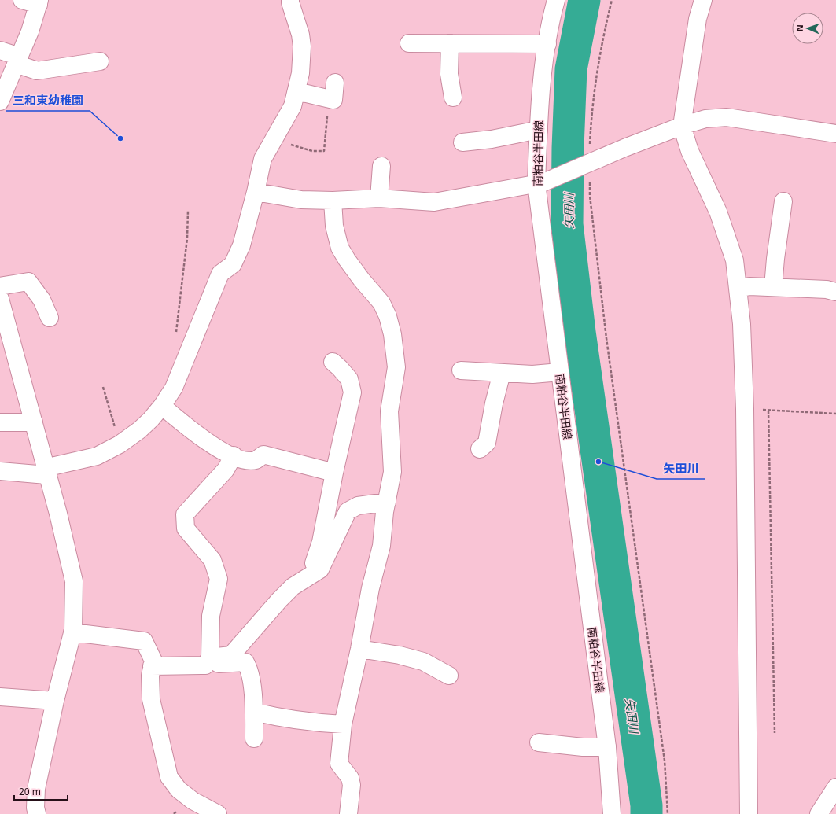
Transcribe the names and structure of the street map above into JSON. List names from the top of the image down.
{
  "streets": {
    "street": ["南粕谷半田線"]
  },
  "water": ["矢田川"],
  "places": ["三和東幼稚園", "矢田川"],
  "scale_bar": "20 m",
  "north": "left"
}
